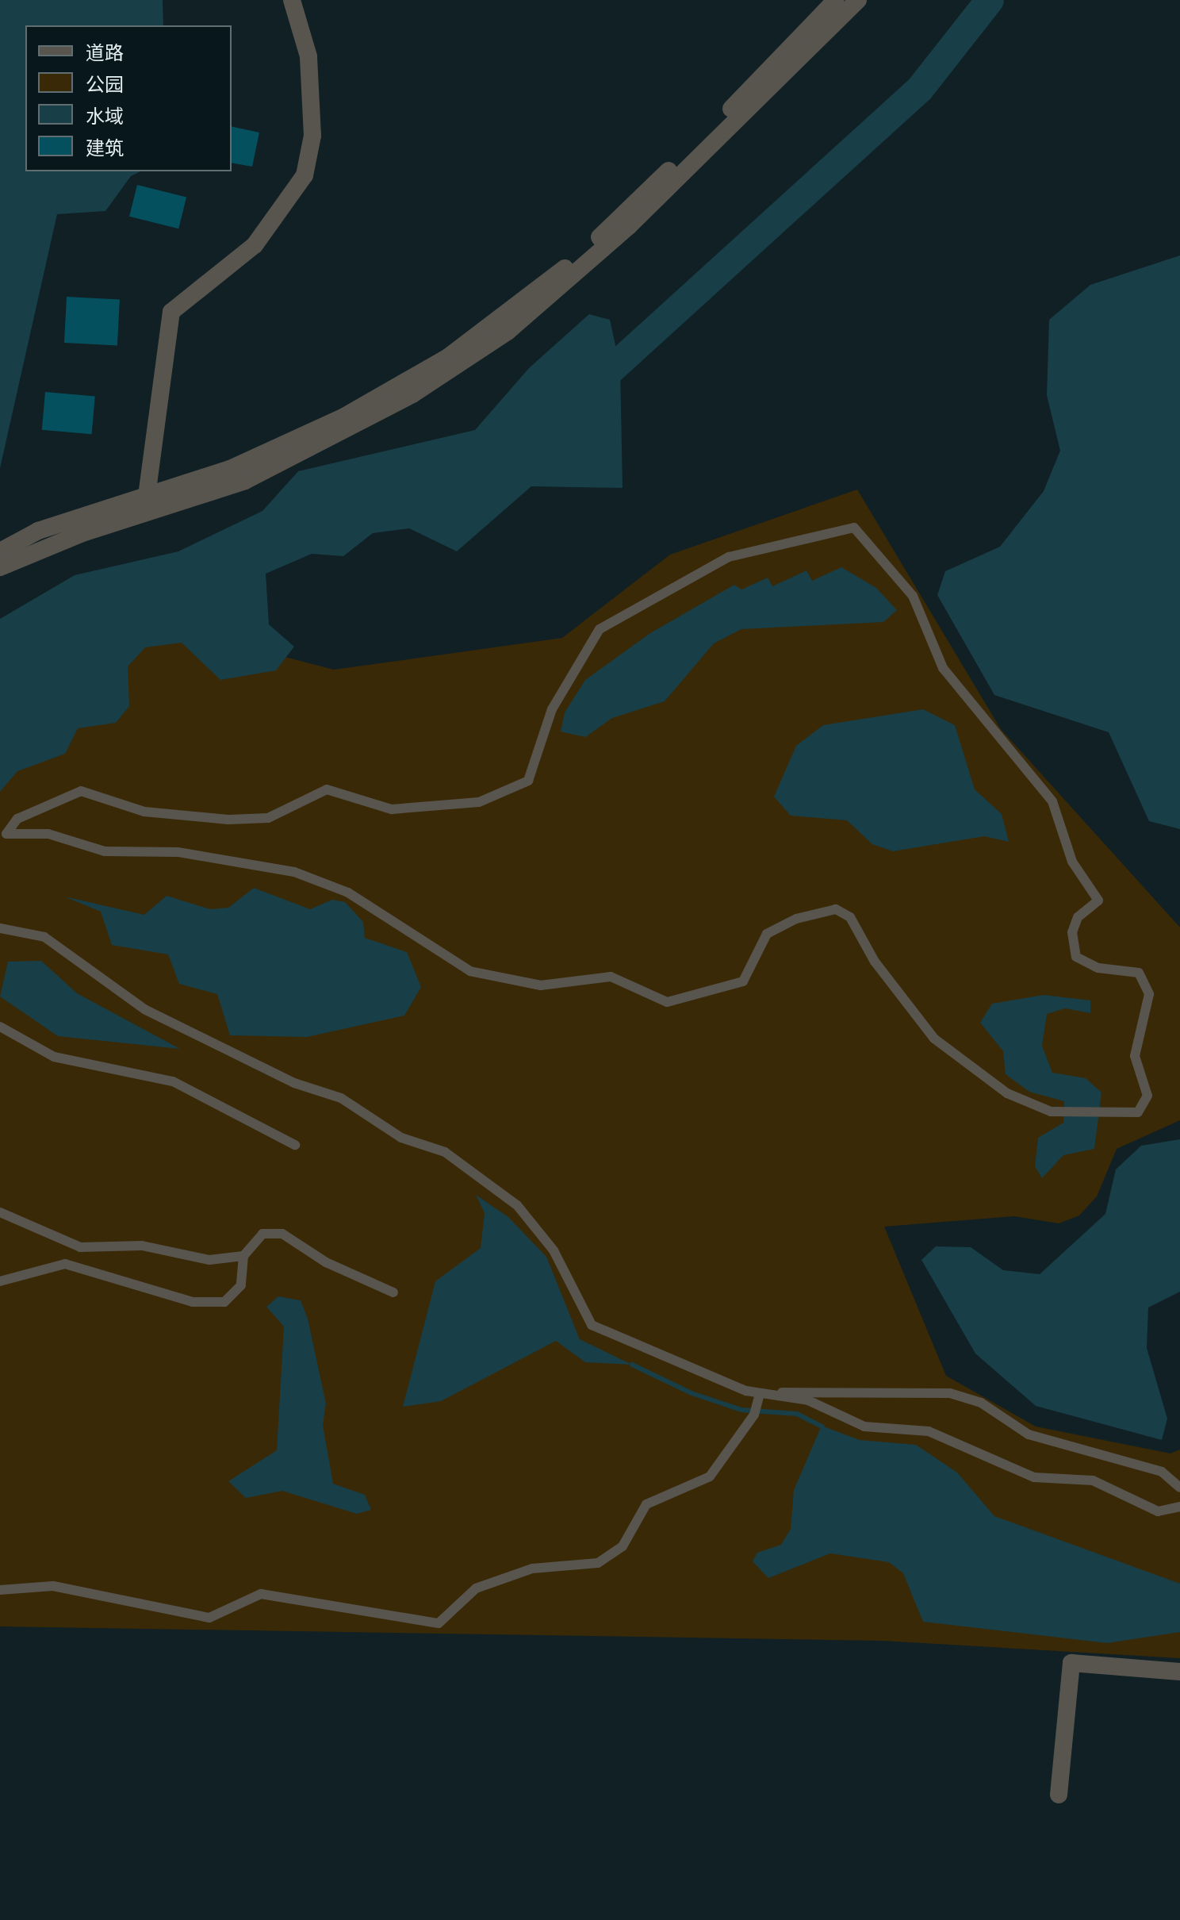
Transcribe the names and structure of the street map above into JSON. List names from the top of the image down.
{
  "legend": [
    "道路",
    "公园",
    "水域",
    "建筑"
  ]
}
